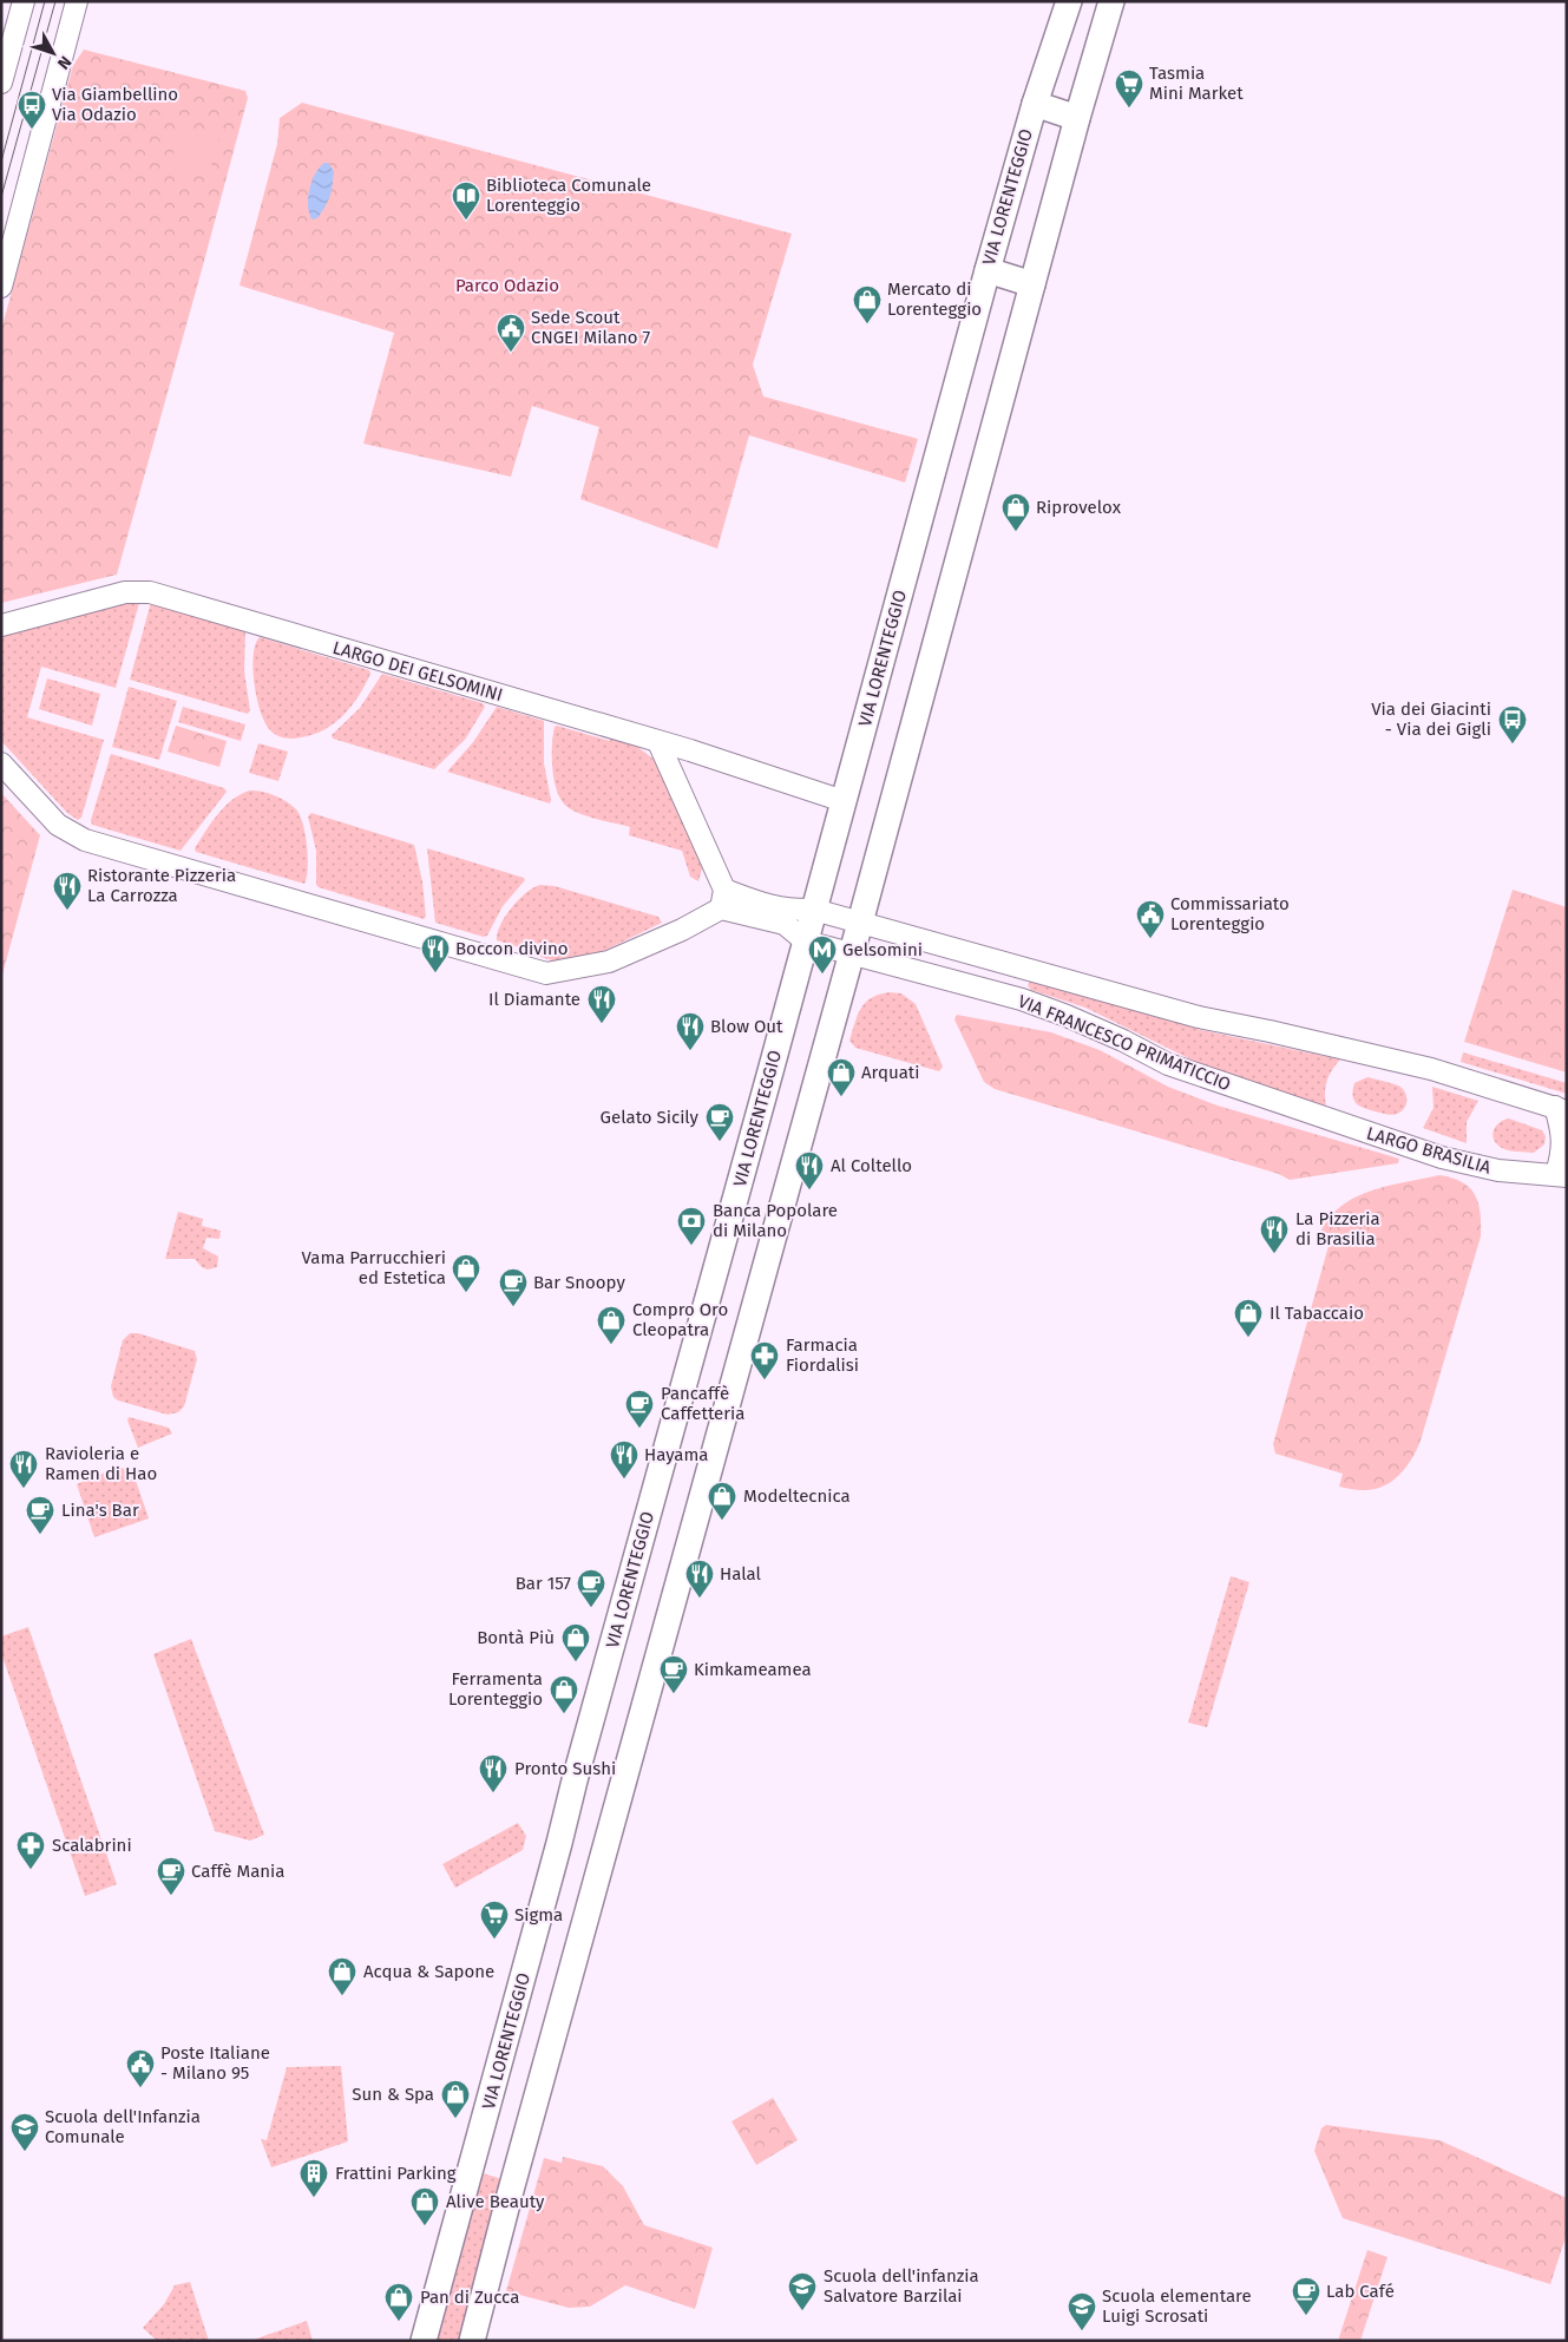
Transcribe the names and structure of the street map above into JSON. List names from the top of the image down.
{
  "streets": {
    "main road": ["VIA LORENTEGGIO"],
    "street": ["LARGO DEI GELSOMINI", "VIA FRANCESCO PRIMATICCIO", "LARGO BRASILIA"]
  },
  "crossings": [
    ["VIA LORENTEGGIO", "LARGO DEI GELSOMINI"],
    ["VIA LORENTEGGIO", "VIA FRANCESCO PRIMATICCIO"],
    ["VIA FRANCESCO PRIMATICCIO", "LARGO BRASILIA"]
  ],
  "parks": ["Parco Odazio"],
  "places": {
    "supermarket": ["Tasmia Mini Market", "Sigma"],
    "bus stop": ["Via Giambellino Via Odazio", "Via dei Giacinti - Via dei Gigli"],
    "library": ["Biblioteca Comunale Lorenteggio"],
    "shop": [
      "Mercato di Lorenteggio",
      "Riprovelox",
      "Arquati",
      "Vama Parrucchieri ed Estetica",
      "Il Tabaccaio",
      "Compro Oro Cleopatra",
      "Modeltecnica",
      "Bontà Più",
      "Ferramenta Lorenteggio",
      "Acqua & Sapone",
      "Sun & Spa",
      "Alive Beauty",
      "Pan di Zucca"
    ],
    "public building": ["Sede Scout CNGEI Milano 7", "Commissariato Lorenteggio", "Poste Italiane - Milano 95"],
    "restaurant": [
      "Ristorante Pizzeria La Carrozza",
      "Boccon divino",
      "Il Diamante",
      "Blow Out",
      "Al Coltello",
      "La Pizzeria di Brasilia",
      "Hayama",
      "Ravioleria e Ramen di Hao",
      "Halal",
      "Pronto Sushi"
    ],
    "metro station": ["Gelsomini"],
    "cafe": [
      "Gelato Sicily",
      "Bar Snoopy",
      "Pancaffè Caffetteria",
      "Lina's Bar",
      "Bar 157",
      "Kimkameamea",
      "Caffè Mania",
      "Lab Café"
    ],
    "bank": ["Banca Popolare di Milano"],
    "pharmacy": ["Farmacia Fiordalisi", "Scalabrini"],
    "school or university": ["Scuola dell'Infanzia Comunale", "Scuola dell'infanzia Salvatore Barzilai", "Scuola elementare Luigi Scrosati"],
    "building": ["Frattini Parking"]
  },
  "north": "bottom right"
}
